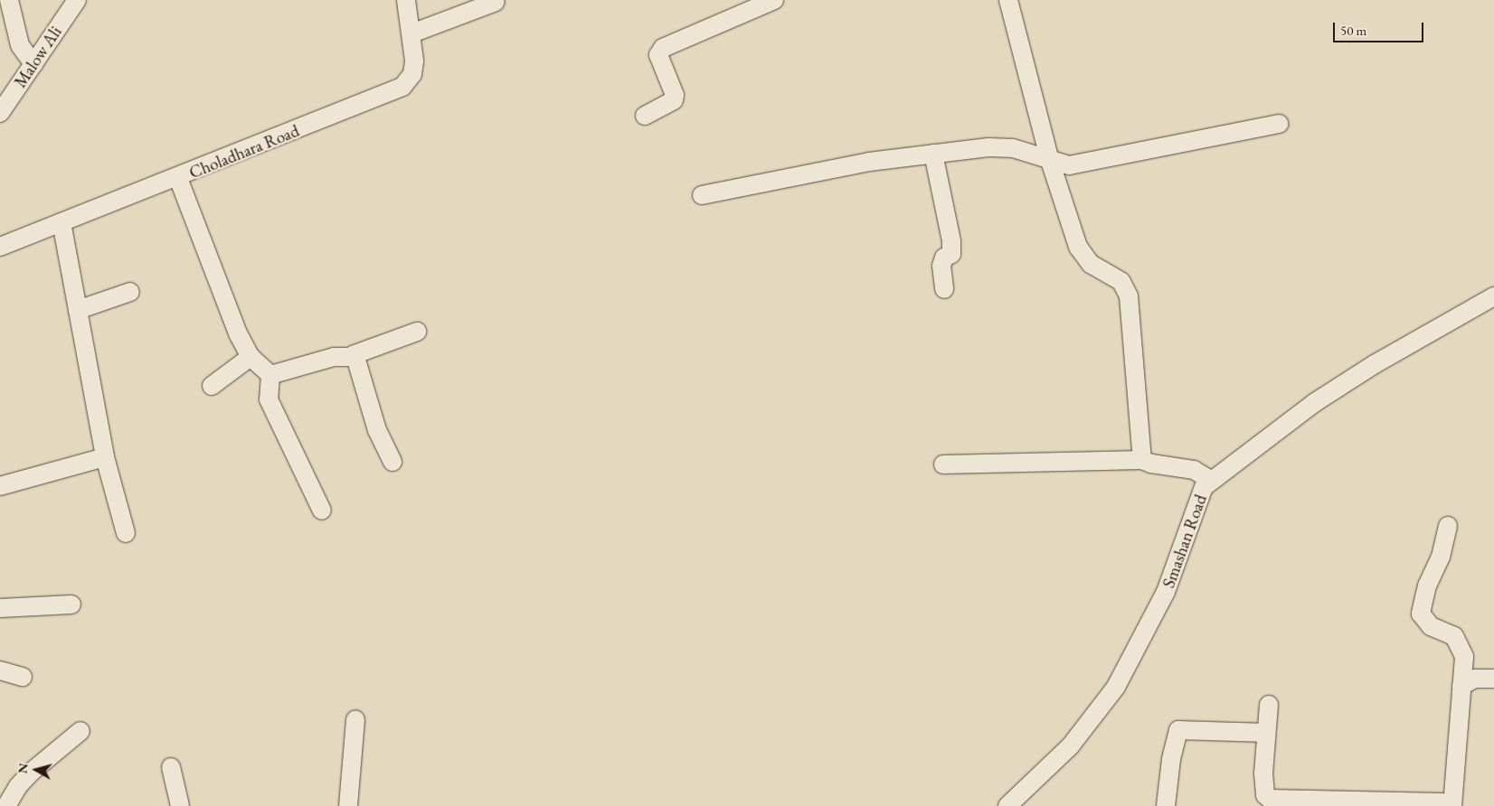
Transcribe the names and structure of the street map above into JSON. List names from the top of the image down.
{
  "streets": {
    "street": ["Malow Ali", "Choladhara Road", "Smashan Road"]
  },
  "scale_bar": "50 m",
  "north": "left"
}
